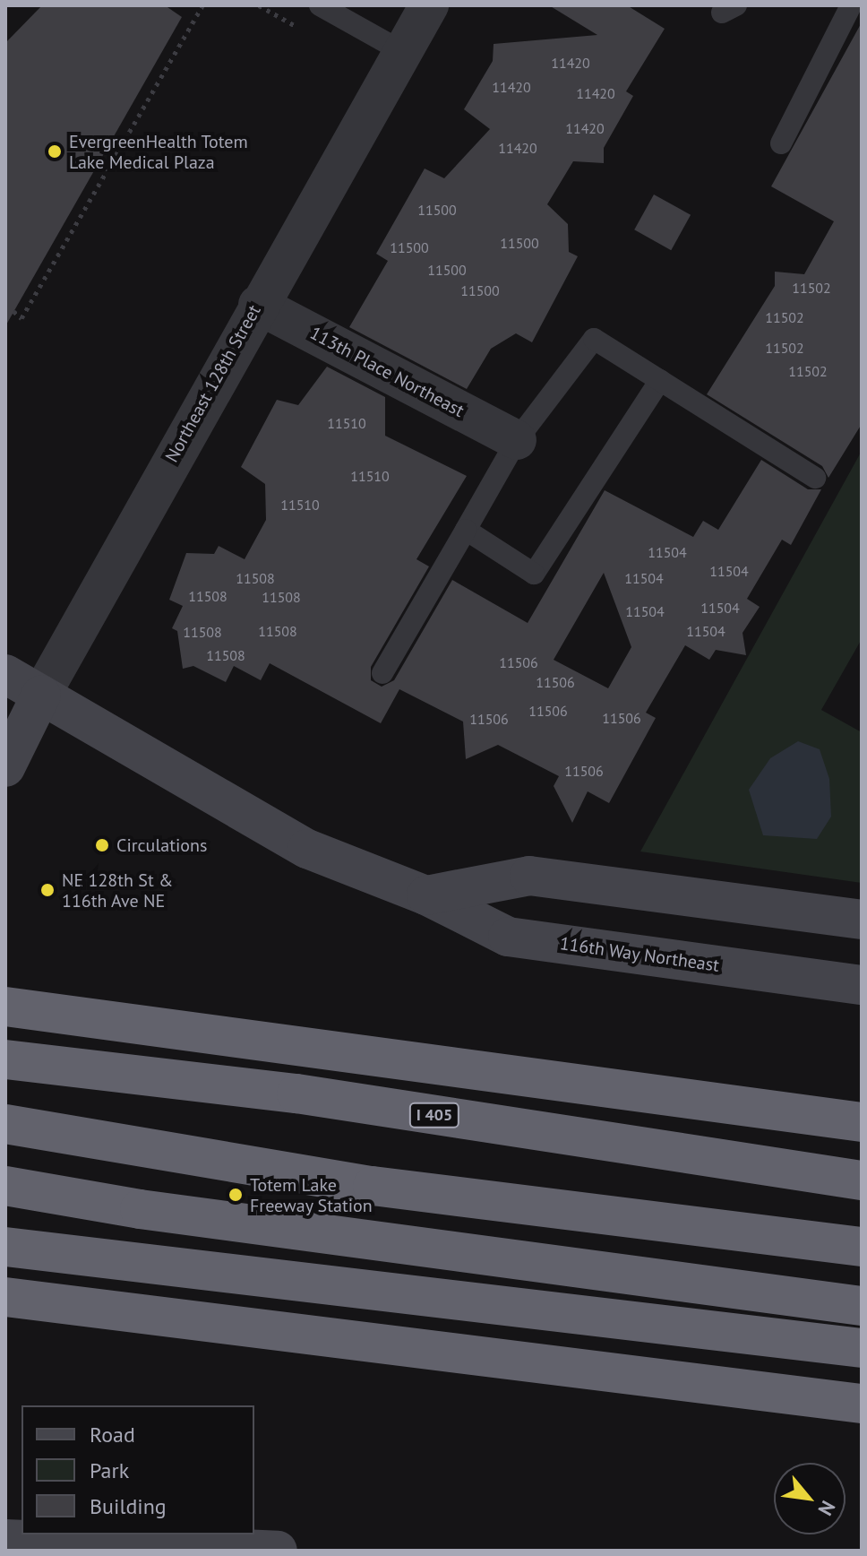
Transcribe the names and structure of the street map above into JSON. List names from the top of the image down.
{
  "streets": {
    "highway": ["I 405"],
    "street": ["113th Place Northeast", "Northeast 128th Street", "116th Way Northeast"]
  },
  "crossings": [
    ["113th Place Northeast", "Northeast 128th Street"],
    ["Northeast 128th Street", "116th Way Northeast"]
  ],
  "places": [
    "EvergreenHealth Totem Lake Medical Plaza",
    "Circulations",
    "NE 128th St & 116th Ave NE",
    "Totem Lake Freeway Station"
  ],
  "house_numbers": [
    "11420",
    "11420",
    "11420",
    "11420",
    "11420",
    "11500",
    "11500",
    "11500",
    "11500",
    "11502",
    "11500",
    "11502",
    "11502",
    "11502",
    "11510",
    "11510",
    "11510",
    "11504",
    "11504",
    "11508",
    "11504",
    "11508",
    "11508",
    "11504",
    "11504",
    "11508",
    "11504",
    "11508",
    "11508",
    "11506",
    "11506",
    "11506",
    "11506",
    "11506",
    "11506"
  ],
  "legend": ["Road", "Park", "Building"],
  "north": "bottom right"
}
